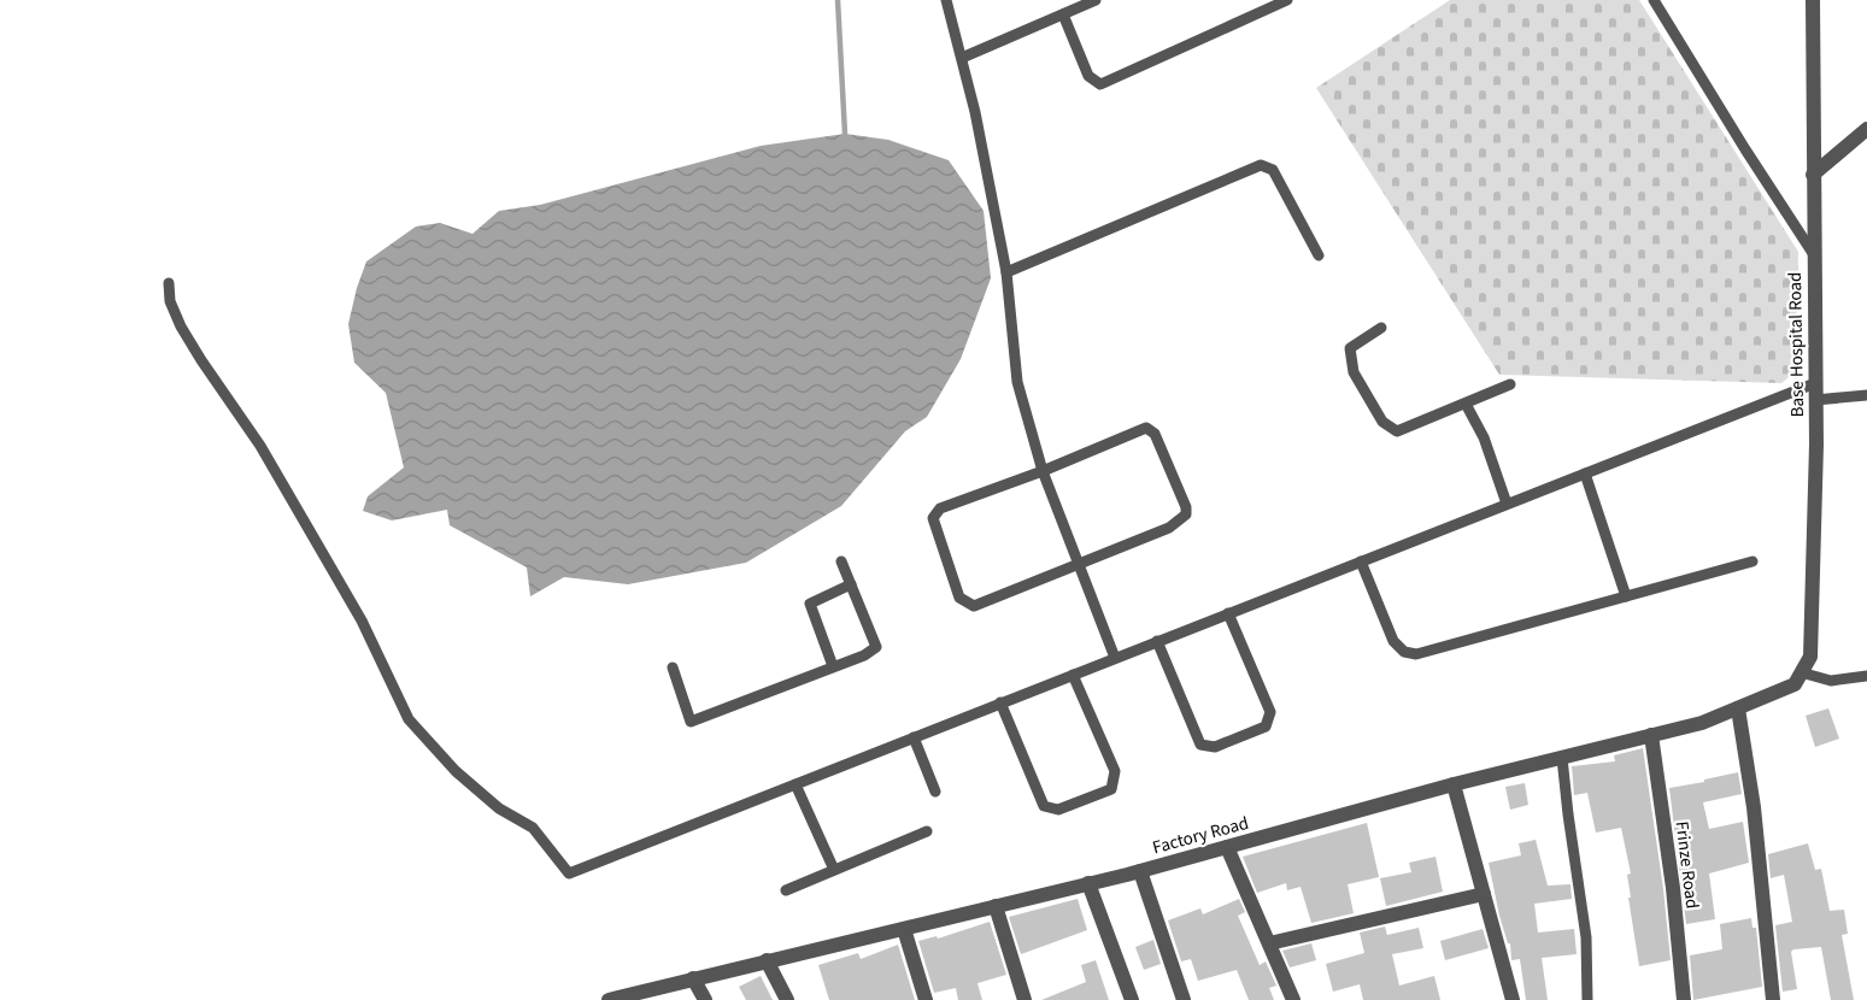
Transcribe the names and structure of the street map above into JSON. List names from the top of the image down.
{
  "streets": {
    "street": ["Base Hospital Road", "Factory Road", "Frinze Road"]
  },
  "crossings": [
    ["Base Hospital Road", "Factory Road"],
    ["Factory Road", "Frinze Road"]
  ]
}
